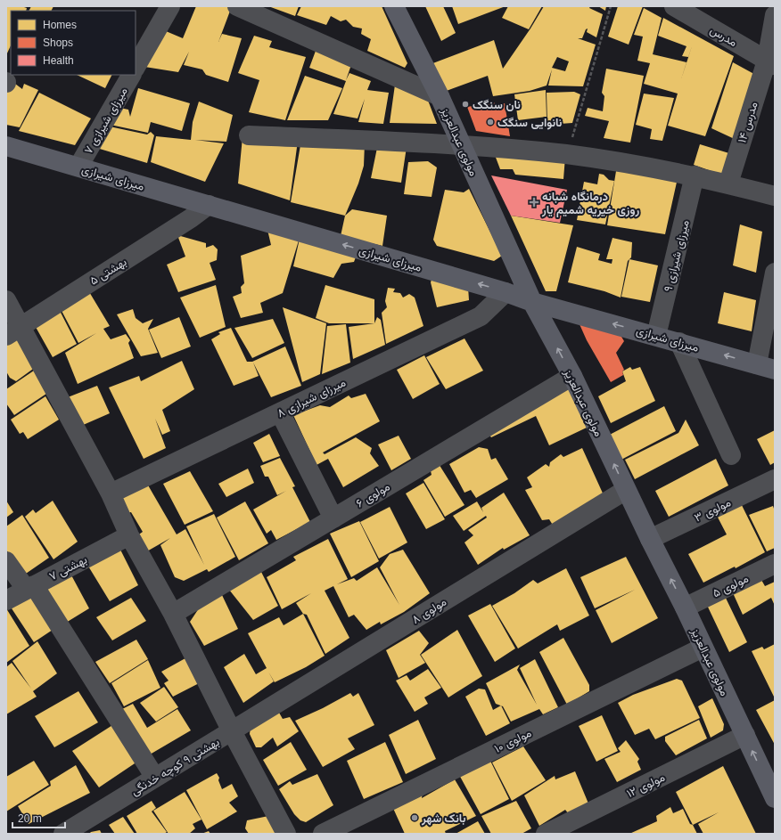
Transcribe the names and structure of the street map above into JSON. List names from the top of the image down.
{
  "streets": {
    "main road": ["مولوی عبدالعزیز", "میرزای شیرازی"],
    "street": [
      "مدرس",
      "میرزای شیرازی ۷",
      "مدرس ۱۴",
      "میرزای شیرازی ۹",
      "بهشتی ۵",
      "میرزای شیرازی ۸",
      "مولوی ۶",
      "مولوی ۳",
      "بهشتی ۷",
      "مولوی ۵",
      "مولوی ۸",
      "مولوی ۱۰",
      "بهشتی ۹ کوچه خدنگی",
      "مولوی ۱۲"
    ]
  },
  "crossings": [
    ["مدرس", "مدرس ۱۴"],
    ["میرزای شیرازی ۷", "میرزای شیرازی"],
    ["مولوی عبدالعزیز", "میرزای شیرازی"],
    ["مولوی عبدالعزیز", "مولوی ۶"],
    ["مولوی عبدالعزیز", "مولوی ۳"],
    ["مولوی عبدالعزیز", "مولوی ۵"],
    ["مولوی عبدالعزیز", "مولوی ۸"],
    ["مولوی عبدالعزیز", "مولوی ۱۰"],
    ["مولوی عبدالعزیز", "مولوی ۱۲"],
    ["میرزای شیرازی", "میرزای شیرازی ۹"],
    ["میرزای شیرازی", "بهشتی ۵"],
    ["میرزای شیرازی", "میرزای شیرازی ۸"],
    ["مولوی ۸", "بهشتی ۹ کوچه خدنگی"]
  ],
  "one_way": ["مولوی عبدالعزیز", "میرزای شیرازی"],
  "places": {
    "other": ["نان سنگک", "نانوایی سنگک", "بانک شهر"],
    "health": ["درمانگاه شبانه روزی خیریه شمیم یار"]
  },
  "legend": ["Homes", "Shops", "Health"],
  "scale_bar": "20 m"
}
